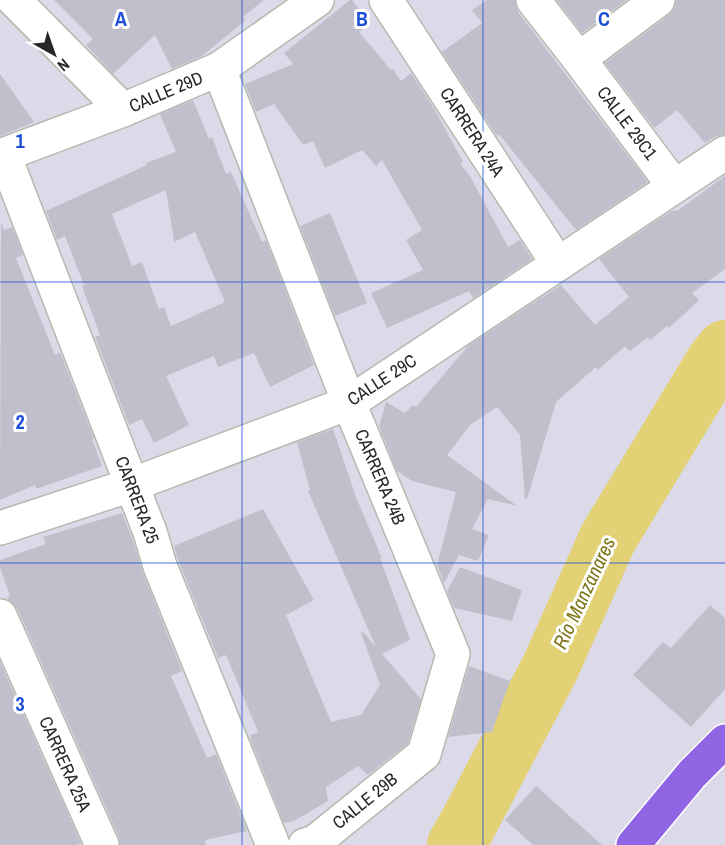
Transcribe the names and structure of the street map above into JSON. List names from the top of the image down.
{
  "streets": {
    "street": [
      "CALLE 29D",
      "CALLE 29C1",
      "CARRERA 24A",
      "CALLE 29C",
      "CARRERA 24B",
      "CARRERA 25",
      "CARRERA 25A",
      "CALLE 29B"
    ]
  },
  "crossings": [
    ["CALLE 29D", "CARRERA 24B"],
    ["CALLE 29D", "CARRERA 25"],
    ["CALLE 29C1", "CALLE 29C"],
    ["CARRERA 24A", "CALLE 29C"],
    ["CALLE 29C", "CARRERA 24B"],
    ["CALLE 29C", "CARRERA 25"],
    ["CARRERA 24B", "CALLE 29B"]
  ],
  "water": ["Río Manzanares"],
  "north": "bottom right",
  "grid": {
    "columns": ["A", "B", "C"],
    "rows": ["1", "2", "3"]
  }
}
